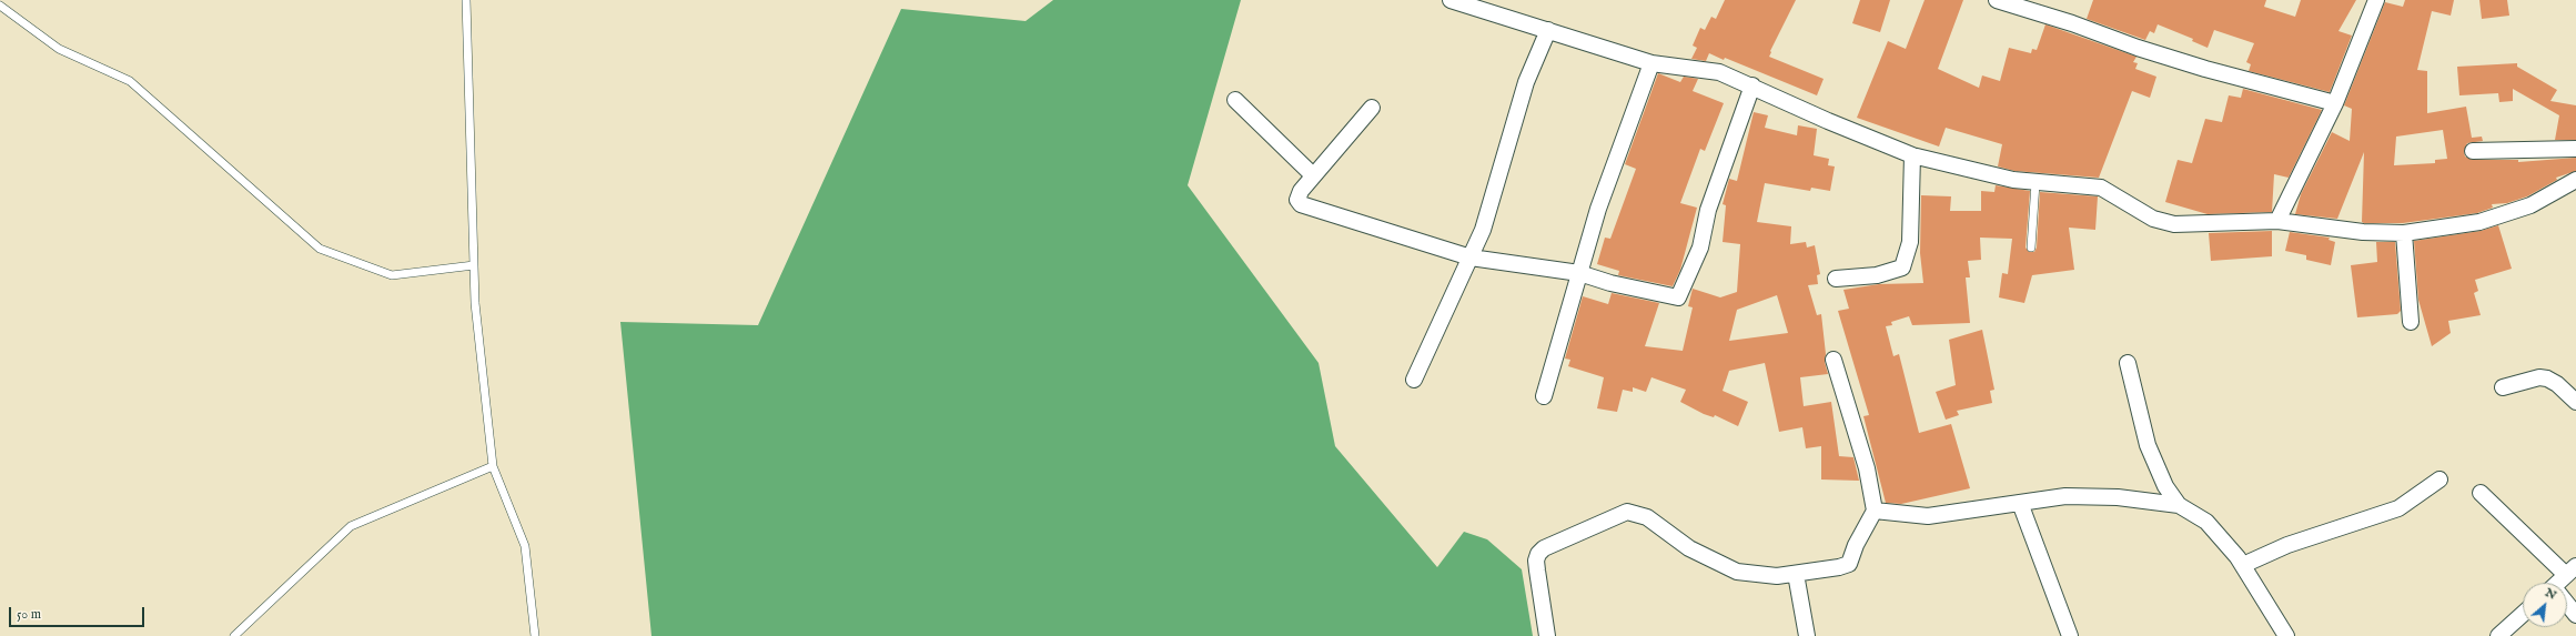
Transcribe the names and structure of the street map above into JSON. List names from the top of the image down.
{
  "scale_bar": "50 m",
  "north": "top right"
}
